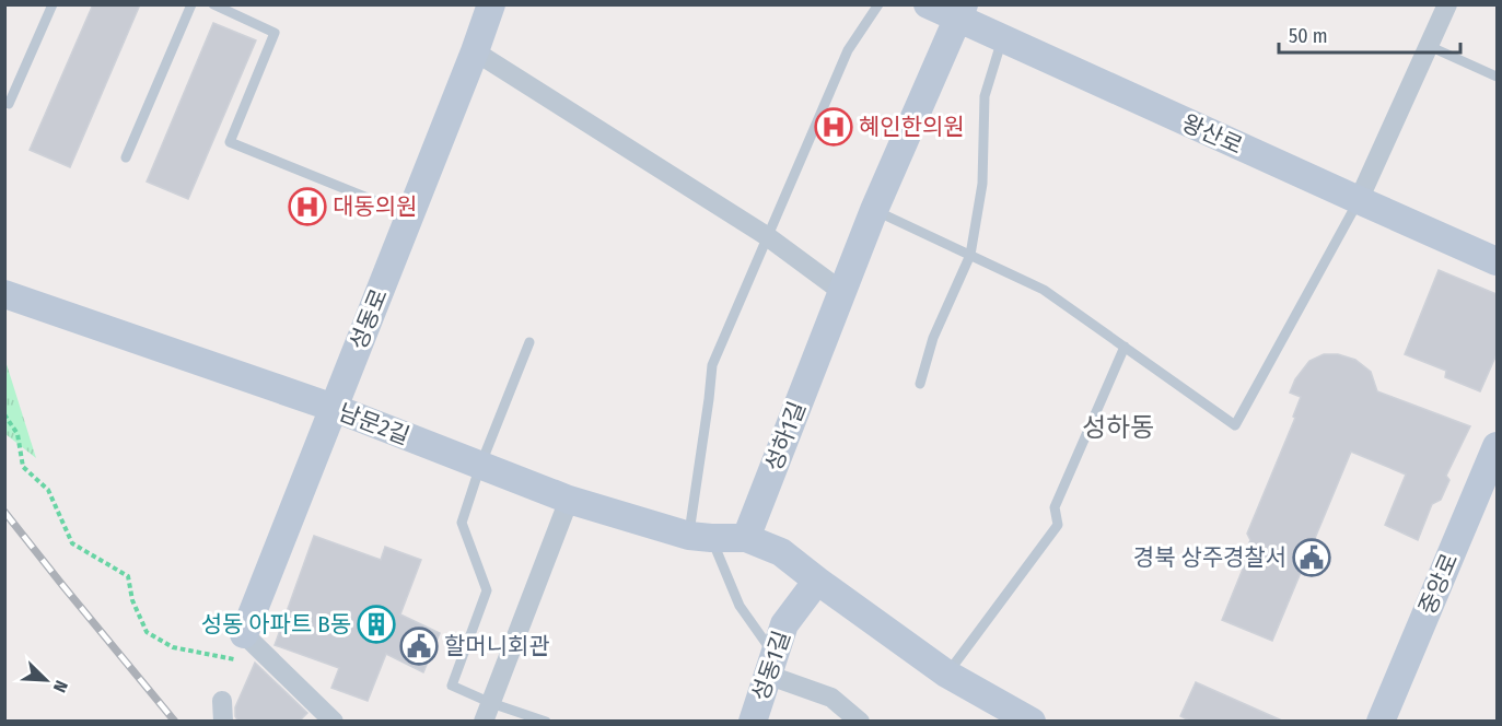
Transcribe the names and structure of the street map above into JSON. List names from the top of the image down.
{
  "streets": {
    "street": [
      "왕산로",
      "성동로",
      "남문2길",
      "성하1길",
      "중앙로",
      "성동1길"
    ]
  },
  "crossings": [
    ["왕산로", "성하1길"],
    ["성동로", "남문2길"],
    ["남문2길", "성하1길"]
  ],
  "districts": ["성하동"],
  "places": {
    "hospital": ["혜인한의원", "대동의원"],
    "public building": ["경북 상주경찰서", "할머니회관"],
    "building": ["성동 아파트 B동"]
  },
  "scale_bar": "50 m",
  "north": "bottom right"
}
